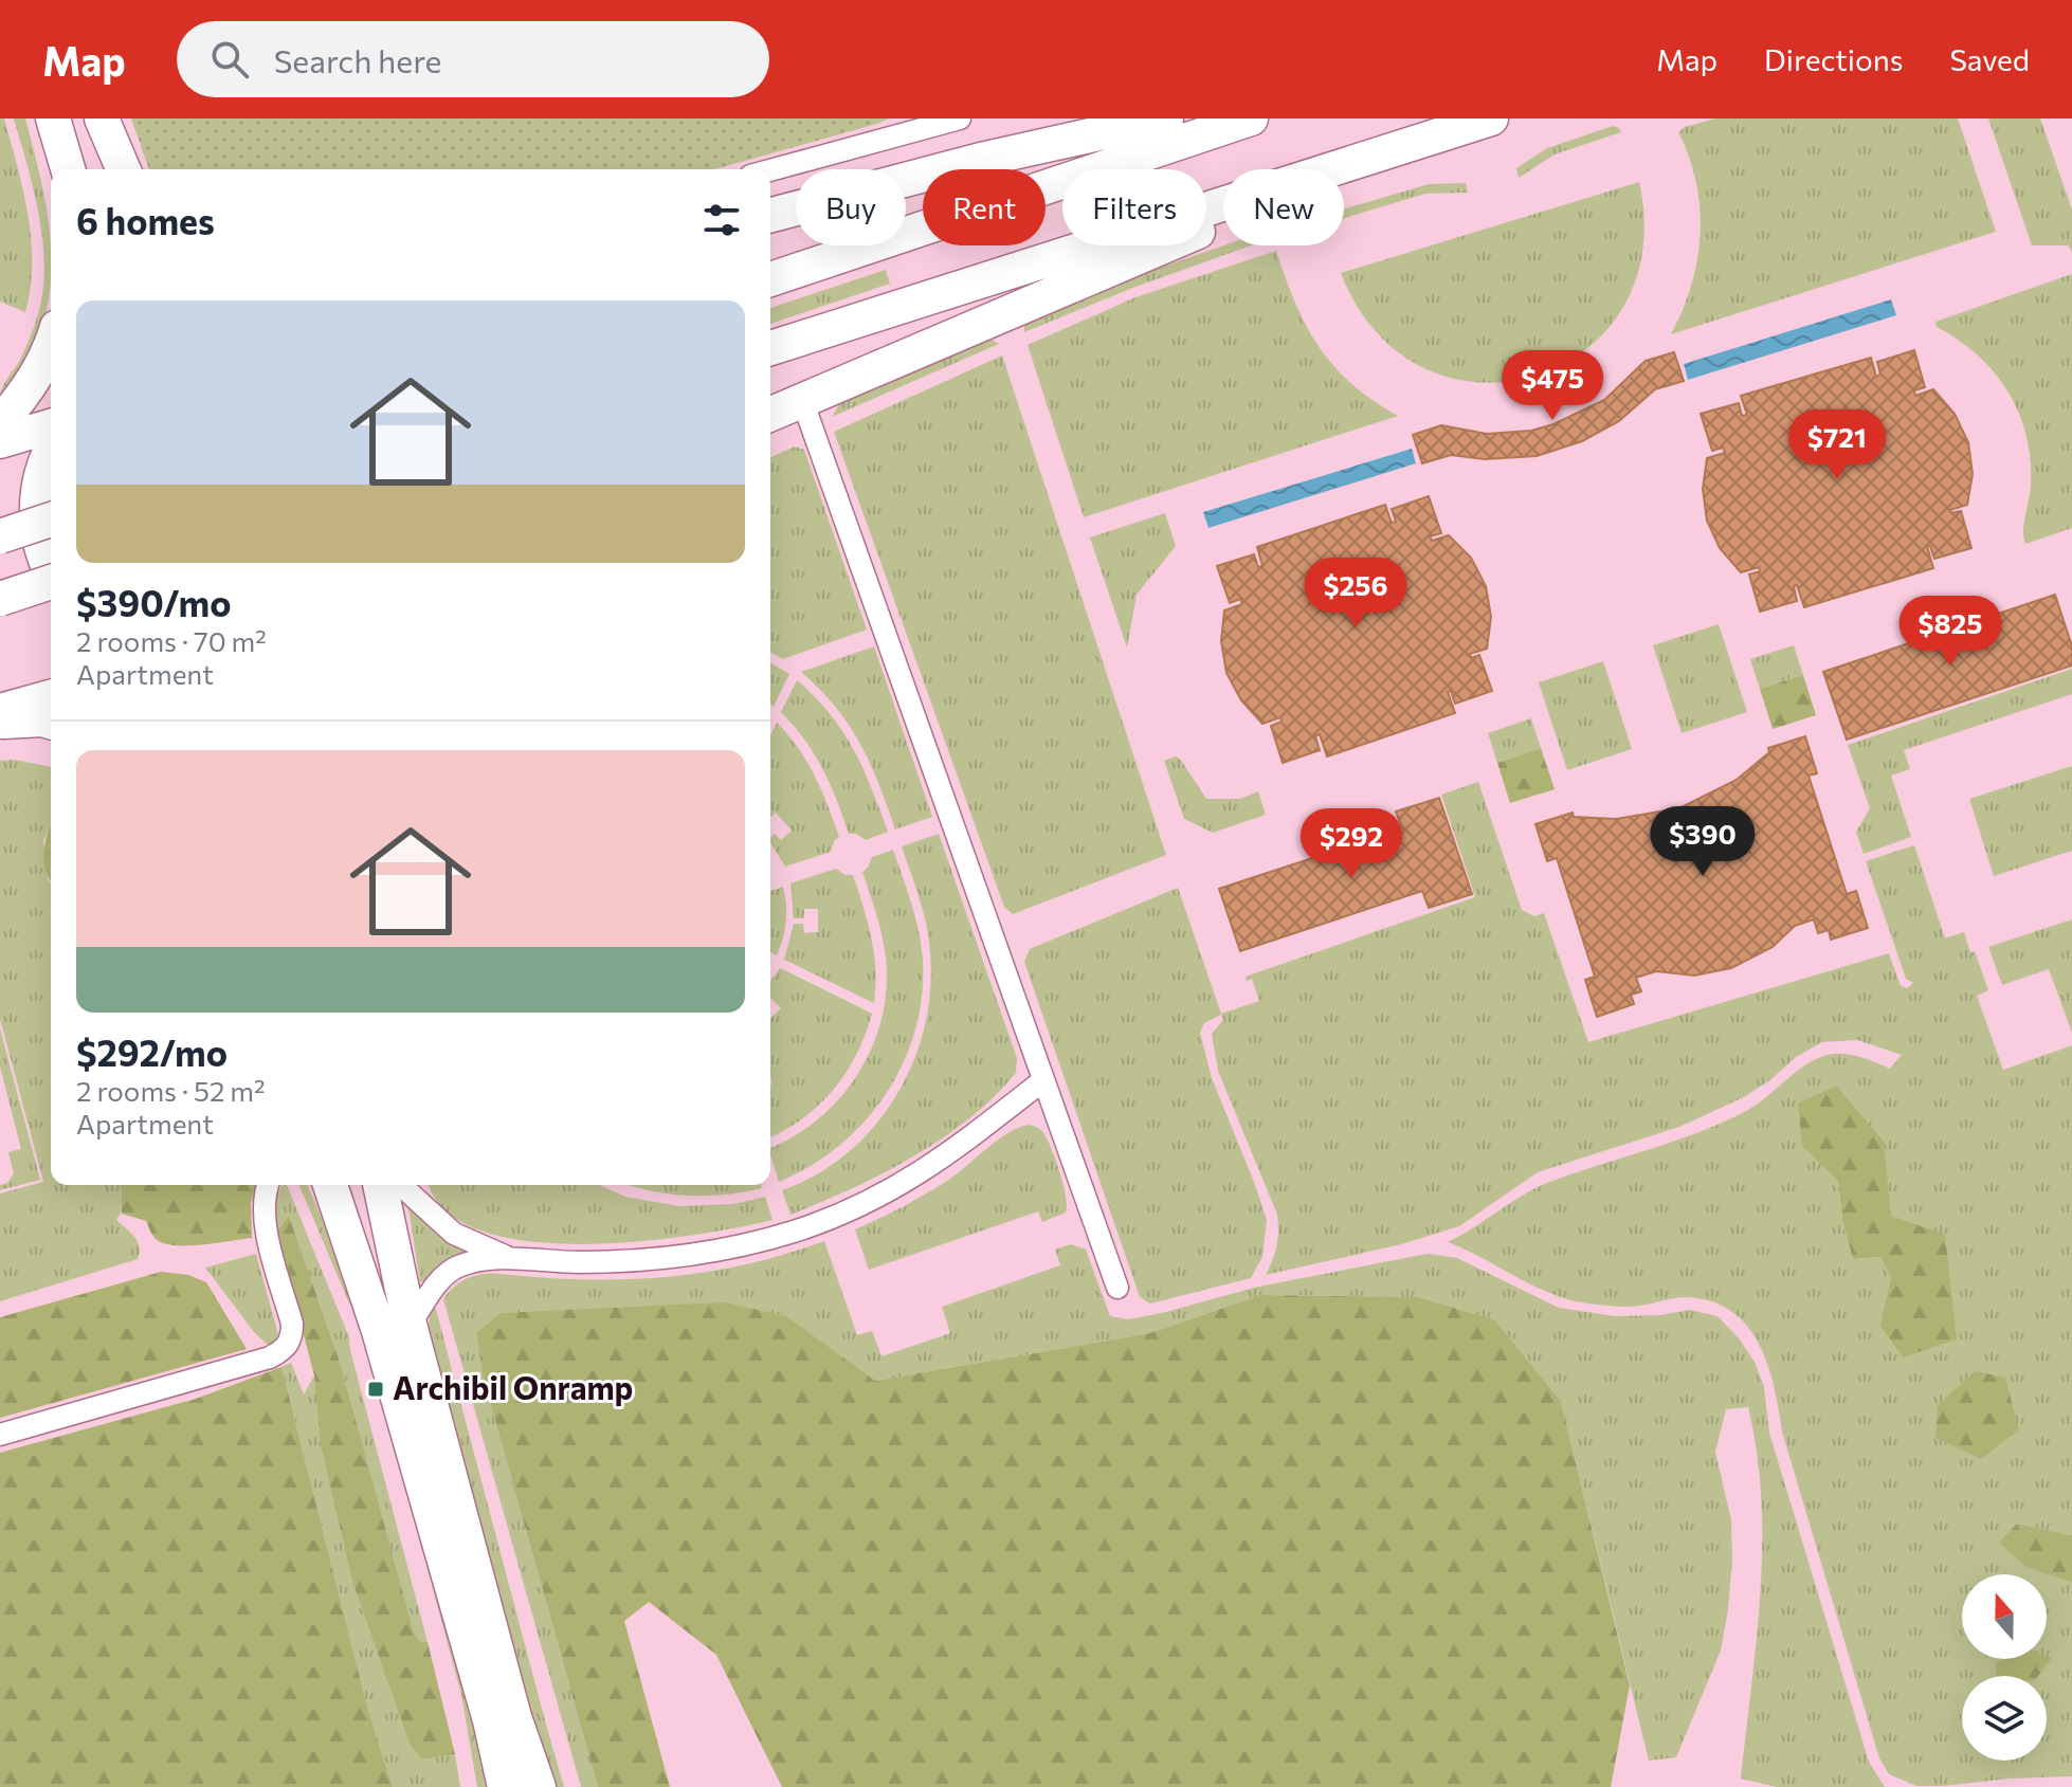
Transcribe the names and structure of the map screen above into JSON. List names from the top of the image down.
{
  "places": {
    "transit": ["Archibil Onramp"]
  },
  "north": "top",
  "page": {
    "header": "Map",
    "search": "Search here",
    "nav": ["Map", "Directions", "Saved"],
    "chip": [
      "Buy",
      "Rent",
      "Filters",
      "New"
    ],
    "heading": "6 homes",
    "list": [
      {
        "name": "$390/mo",
        "note": "2 rooms · 70 m² · Apartment"
      },
      {
        "name": "$292/mo",
        "note": "2 rooms · 52 m² · Apartment"
      }
    ],
    "price": [
      "$475",
      "$721",
      "$256",
      "$825",
      "$390",
      "$292"
    ]
  }
}
